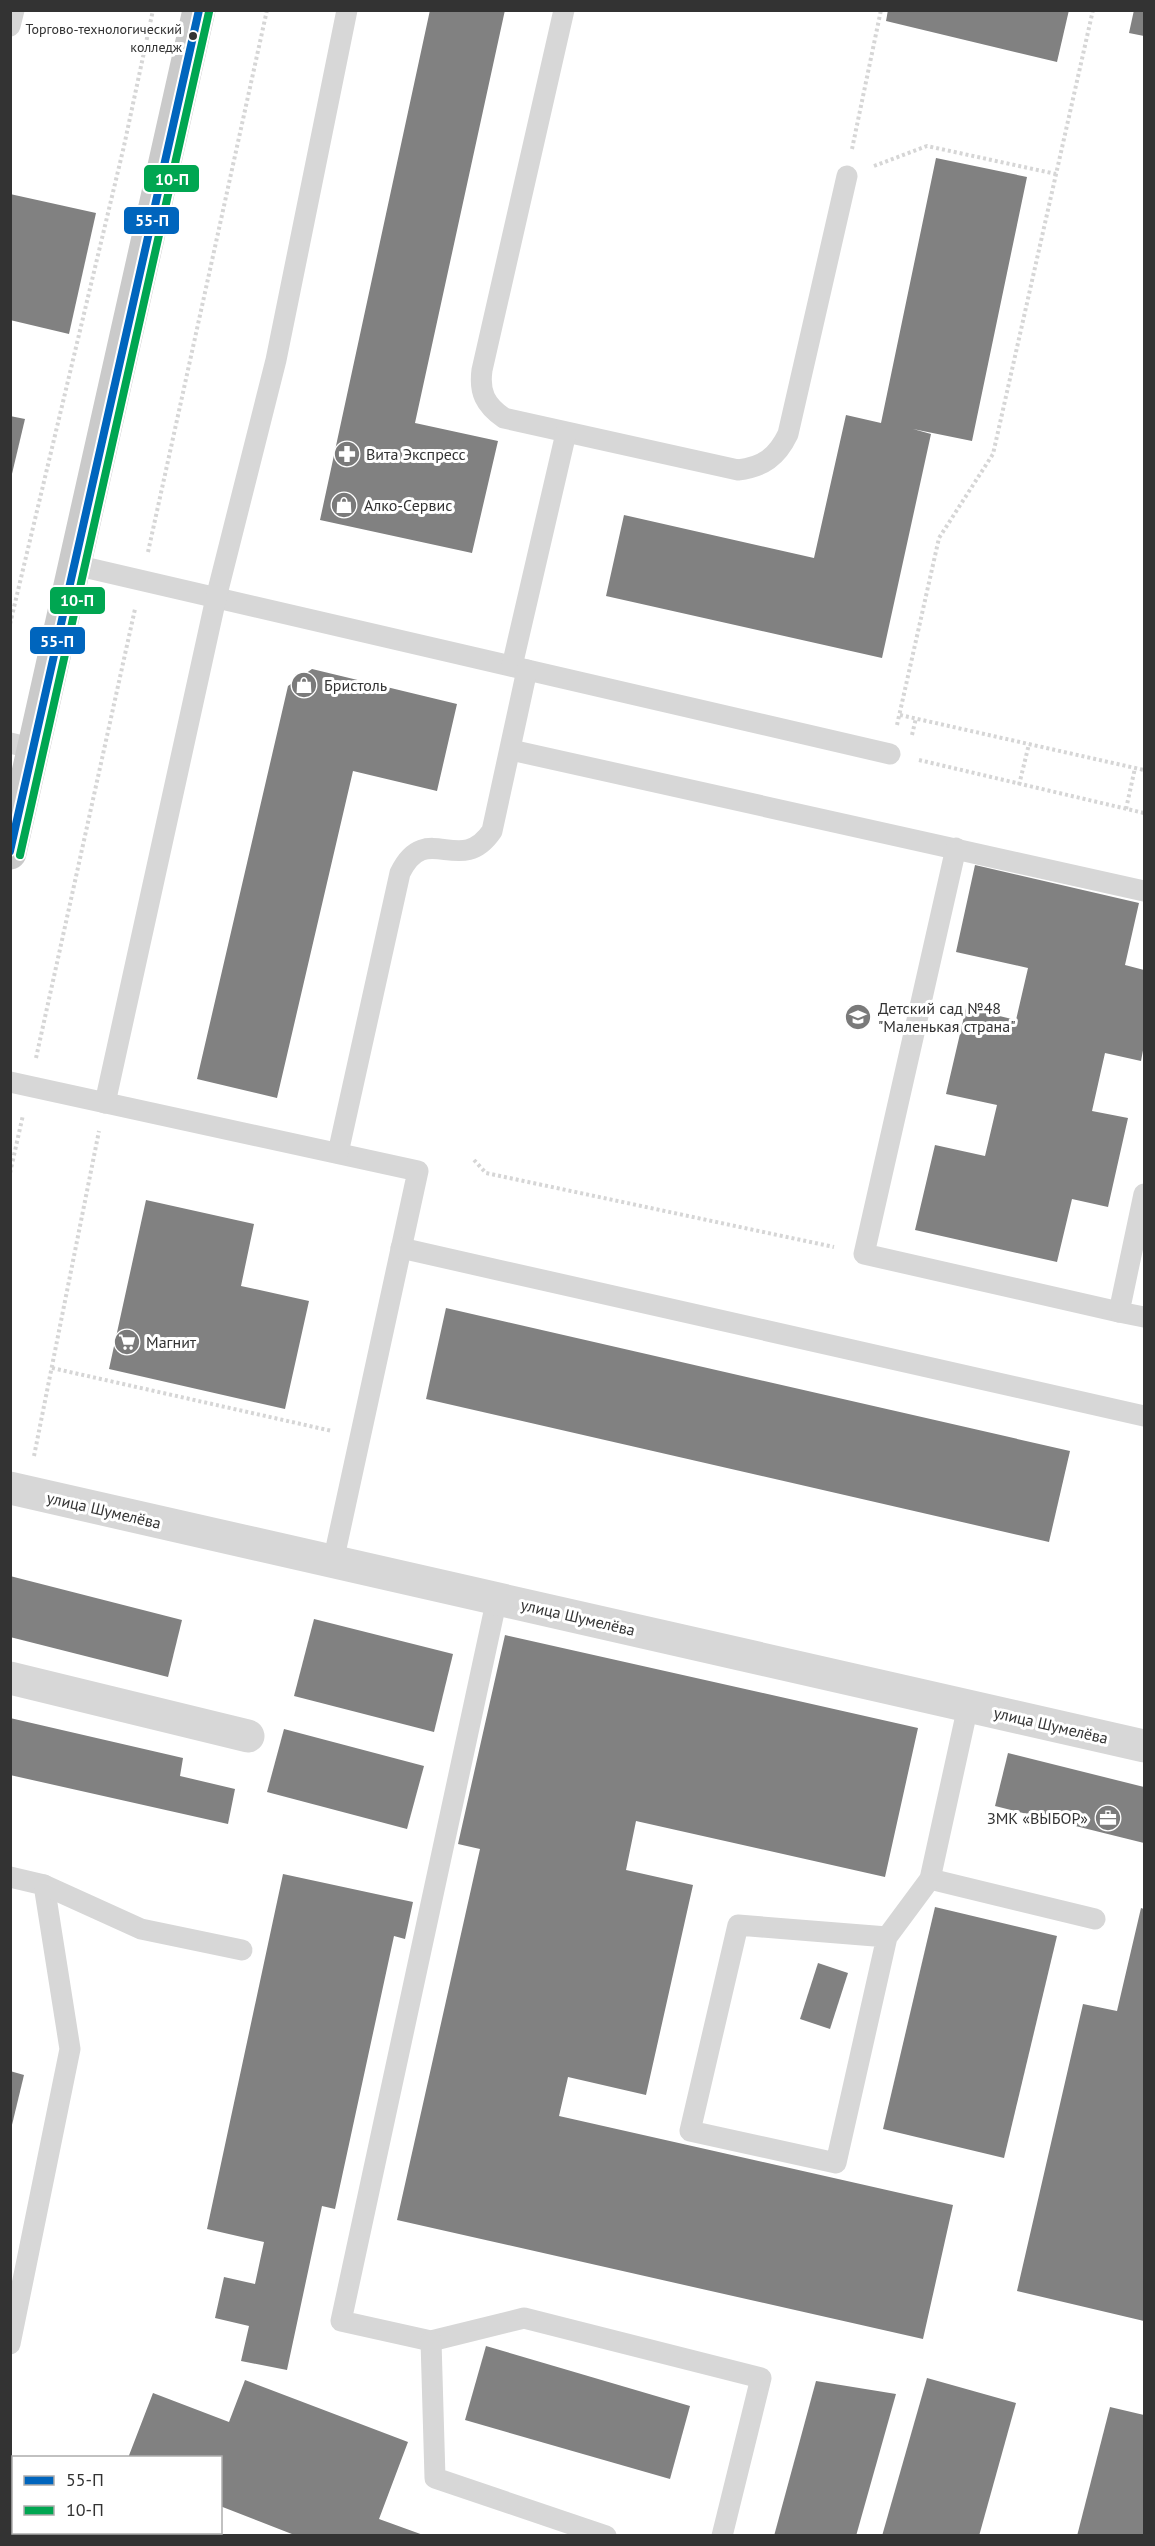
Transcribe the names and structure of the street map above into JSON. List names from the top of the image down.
{
  "streets": {
    "street": ["улица Шумелёва"]
  },
  "places": {
    "other": ["Торгово-технологический колледж"],
    "pharmacy": ["Вита Экспресс"],
    "shop": ["Алко-Сервис", "Бристоль"],
    "school or university": ["Детский сад №48 \"Маленькая страна\""],
    "supermarket": ["Магнит"],
    "office": ["ЗМК «ВЫБОР»"]
  },
  "lines": ["transit line 55-П", "transit line 10-П"],
  "legend": ["55-П", "10-П"]
}
